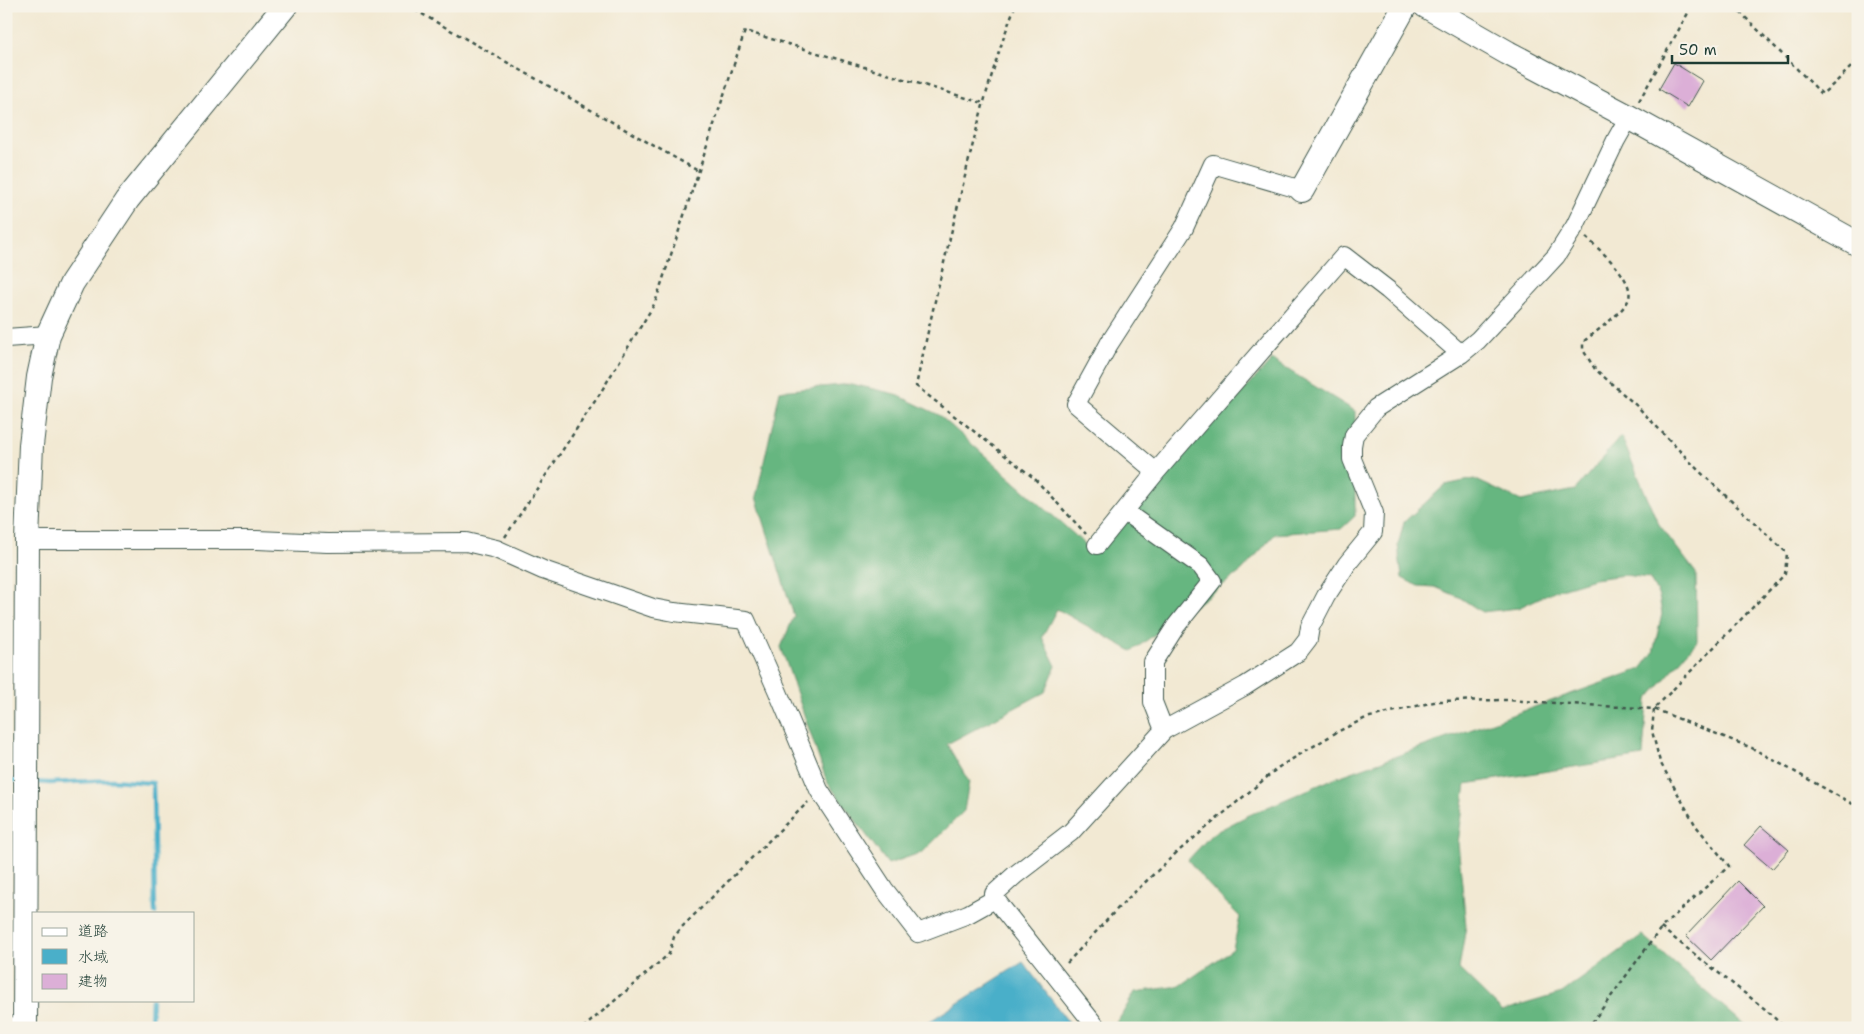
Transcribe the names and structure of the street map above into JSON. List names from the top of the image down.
{
  "legend": ["道路", "水域", "建物"],
  "scale_bar": "50 m"
}
